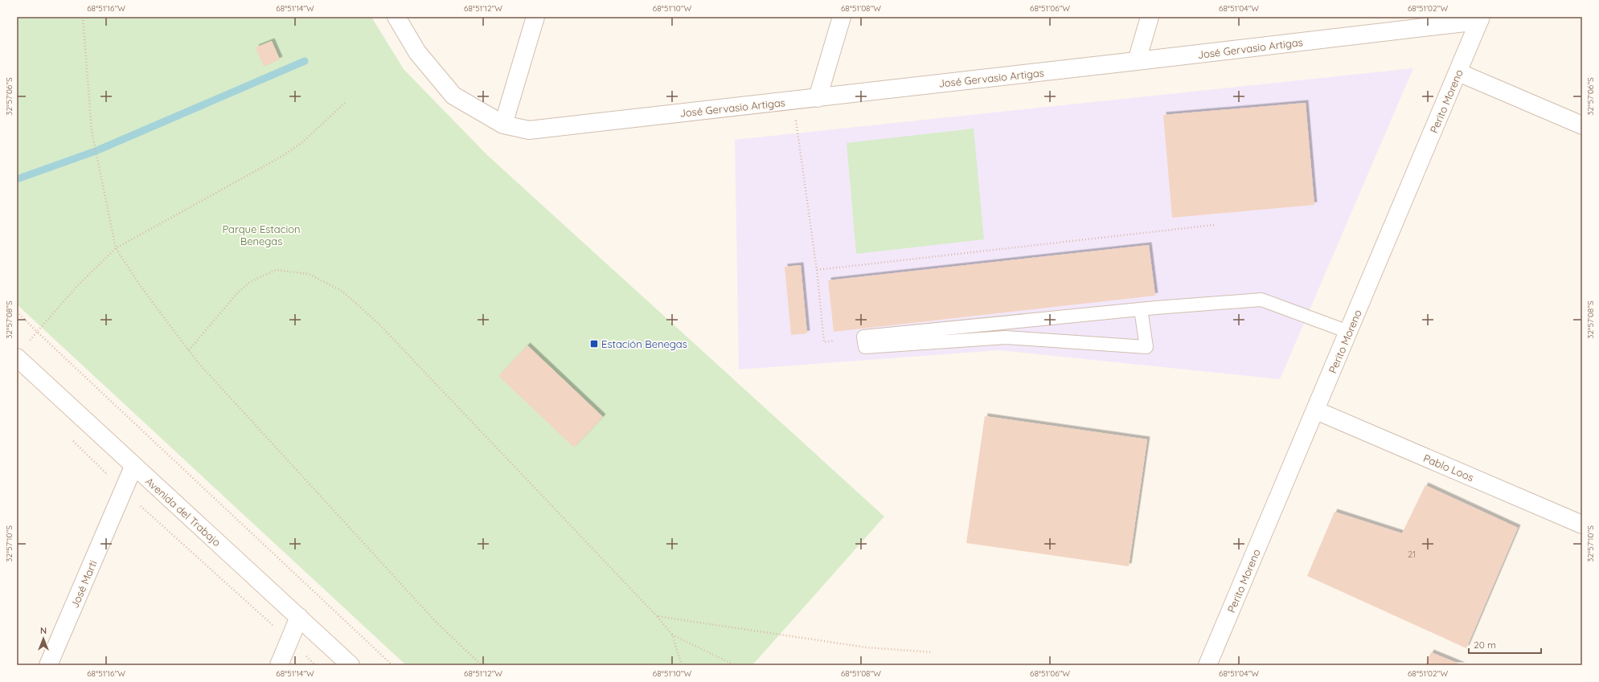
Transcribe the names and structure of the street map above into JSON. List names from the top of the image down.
{
  "streets": {
    "street": [
      "José Gervasio Artigas",
      "Perito Moreno",
      "Pablo Loos",
      "Avenida del Trabajo",
      "José Marti"
    ]
  },
  "crossings": [
    ["José Gervasio Artigas", "Perito Moreno"],
    ["Perito Moreno", "Pablo Loos"],
    ["Avenida del Trabajo", "José Marti"]
  ],
  "parks": ["Parque Estacion Benegas"],
  "places": {
    "transit": ["Estación Benegas"]
  },
  "house_numbers": ["21"],
  "scale_bar": "20 m",
  "north": "top",
  "coordinates": [
    "68°51'16\"W",
    "68°51'14\"W",
    "68°51'12\"W",
    "68°51'10\"W",
    "68°51'08\"W",
    "68°51'06\"W",
    "68°51'04\"W",
    "68°51'02\"W",
    "32°57'06\"S",
    "32°57'08\"S",
    "32°57'10\"S"
  ]
}
